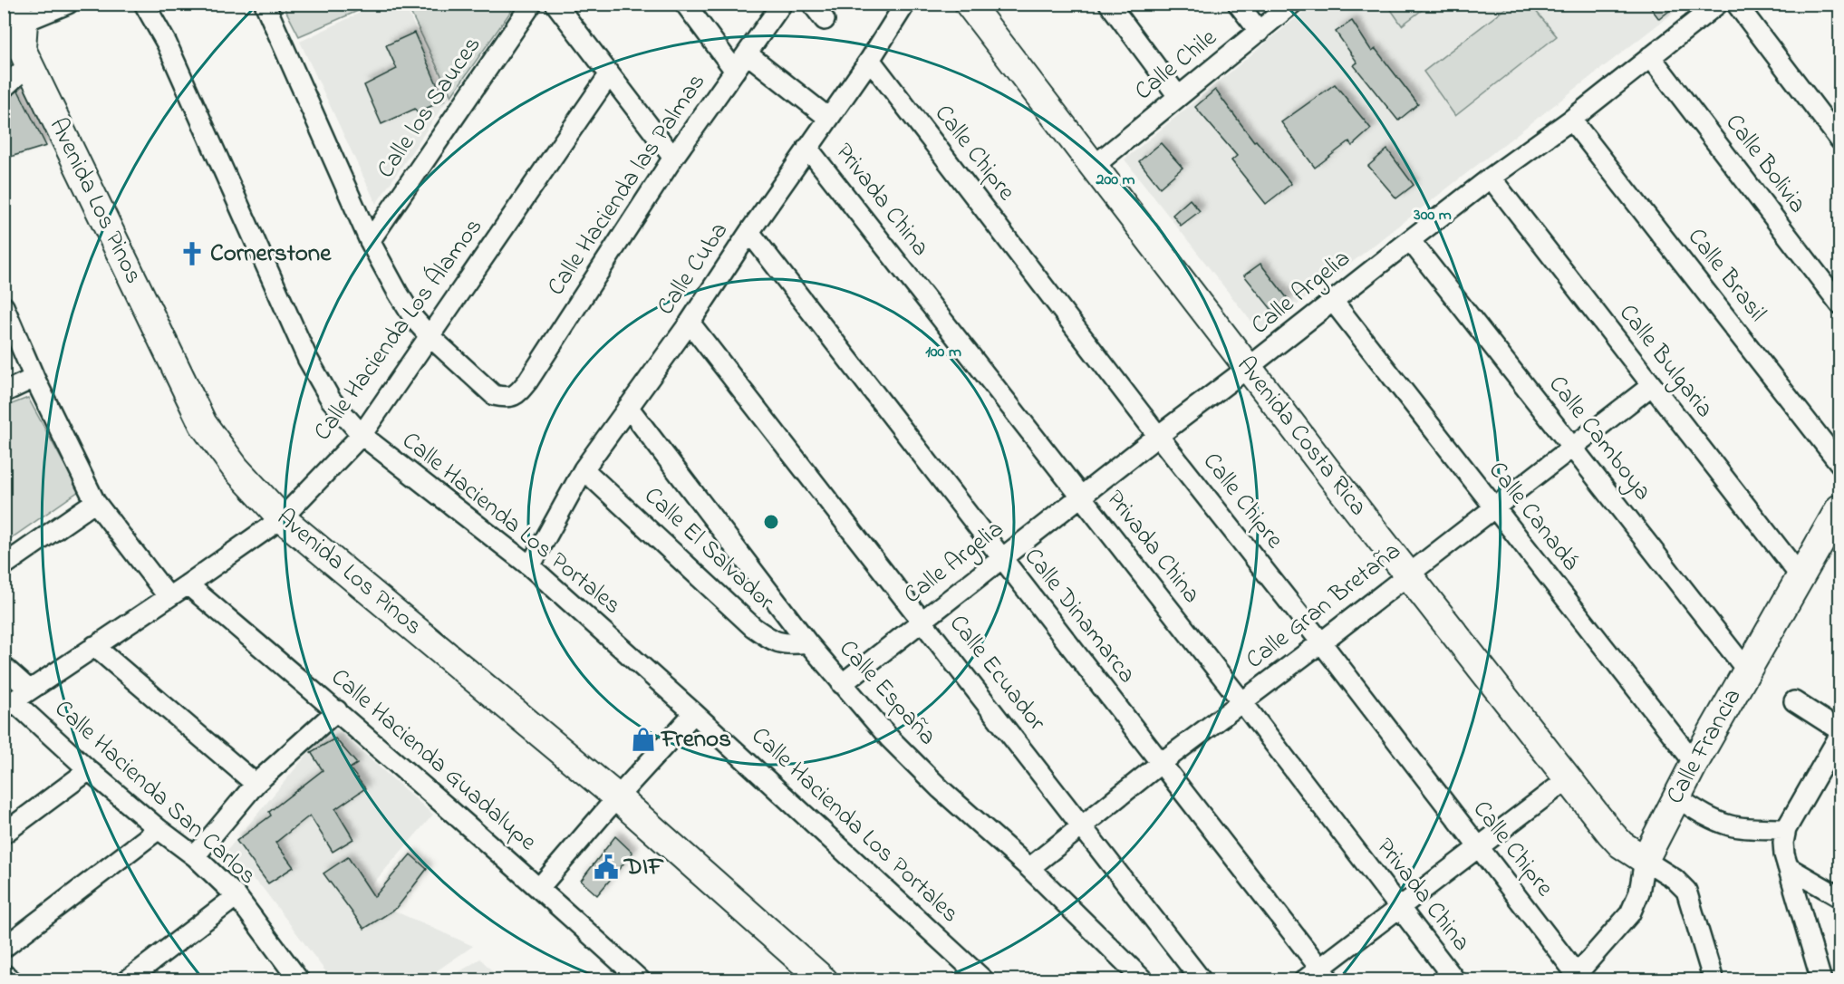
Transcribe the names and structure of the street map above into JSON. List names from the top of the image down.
{
  "streets": {
    "street": [
      "Calle Chile",
      "Calle los Sauces",
      "Calle Chipre",
      "Calle Bolivia",
      "Calle Hacienda las Palmas",
      "Privada China",
      "Avenida Los Pinos",
      "Calle Cuba",
      "Calle Brasil",
      "Calle Argelia",
      "Calle Hacienda Los Álamos",
      "Calle Bulgaria",
      "Avenida Costa Rica",
      "Calle Camboya",
      "Calle Canadá",
      "Calle Hacienda Los Portales",
      "Calle El Salvador",
      "Calle Gran Bretaña",
      "Calle Dinamarca",
      "Calle Ecuador",
      "Calle España",
      "Calle Francia",
      "Calle Hacienda Guadalupe",
      "Calle Hacienda San Carlos"
    ]
  },
  "crossings": [
    ["Calle Chile", "Avenida Costa Rica"],
    ["Calle Chipre", "Calle Cuba"],
    ["Calle Chipre", "Calle Argelia"],
    ["Calle Chipre", "Calle Gran Bretaña"],
    ["Calle Chipre", "Calle Francia"],
    ["Calle Bolivia", "Calle Argelia"],
    ["Calle Hacienda las Palmas", "Calle Hacienda Los Álamos"],
    ["Privada China", "Calle Cuba"],
    ["Privada China", "Calle Argelia"],
    ["Privada China", "Calle Gran Bretaña"],
    ["Avenida Los Pinos", "Calle Hacienda Los Álamos"],
    ["Calle Cuba", "Calle Hacienda Los Portales"],
    ["Calle Cuba", "Calle El Salvador"],
    ["Calle Cuba", "Calle Dinamarca"],
    ["Calle Cuba", "Calle Ecuador"],
    ["Calle Cuba", "Calle España"],
    ["Calle Brasil", "Calle Argelia"],
    ["Calle Argelia", "Calle Bulgaria"],
    ["Calle Argelia", "Avenida Costa Rica"],
    ["Calle Argelia", "Calle Camboya"],
    ["Calle Argelia", "Calle Canadá"],
    ["Calle Argelia", "Calle Dinamarca"],
    ["Calle Argelia", "Calle Ecuador"],
    ["Calle Argelia", "Calle España"],
    ["Calle Hacienda Los Álamos", "Calle Hacienda Los Portales"],
    ["Calle Hacienda Los Álamos", "Calle Hacienda Guadalupe"],
    ["Calle Hacienda Los Álamos", "Calle Hacienda San Carlos"],
    ["Calle Bulgaria", "Calle Gran Bretaña"],
    ["Calle Bulgaria", "Calle Francia"],
    ["Avenida Costa Rica", "Calle Gran Bretaña"],
    ["Avenida Costa Rica", "Calle Francia"],
    ["Calle Camboya", "Calle Gran Bretaña"],
    ["Calle Camboya", "Calle Francia"],
    ["Calle Canadá", "Calle Gran Bretaña"],
    ["Calle Canadá", "Calle Francia"],
    ["Calle El Salvador", "Calle España"],
    ["Calle Gran Bretaña", "Calle Dinamarca"],
    ["Calle Gran Bretaña", "Calle Ecuador"],
    ["Calle Gran Bretaña", "Calle España"]
  ],
  "places": {
    "church": ["Cornerstone"],
    "shop": ["Frenos"],
    "public building": ["DIF"]
  },
  "rings": ["200 m", "300 m", "100 m"]
}
